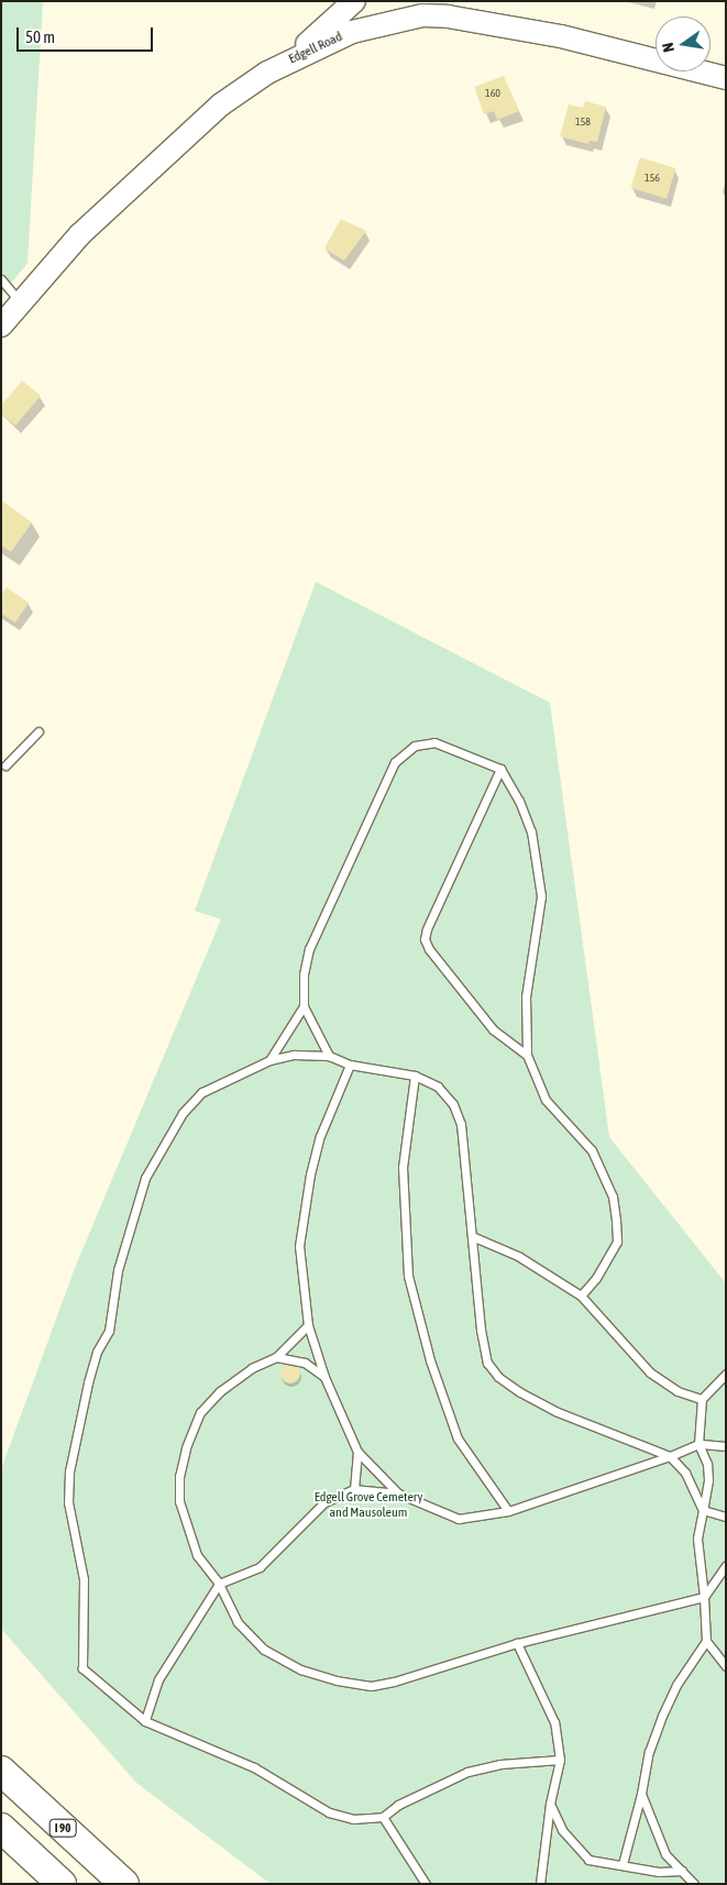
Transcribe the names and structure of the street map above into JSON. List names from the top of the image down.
{
  "streets": {
    "highway": ["I 90"],
    "main road": ["Edgell Road"]
  },
  "parks": ["Edgell Grove Cemetery and Mausoleum"],
  "house_numbers": ["160", "158", "156"],
  "scale_bar": "50 m",
  "north": "left"
}
